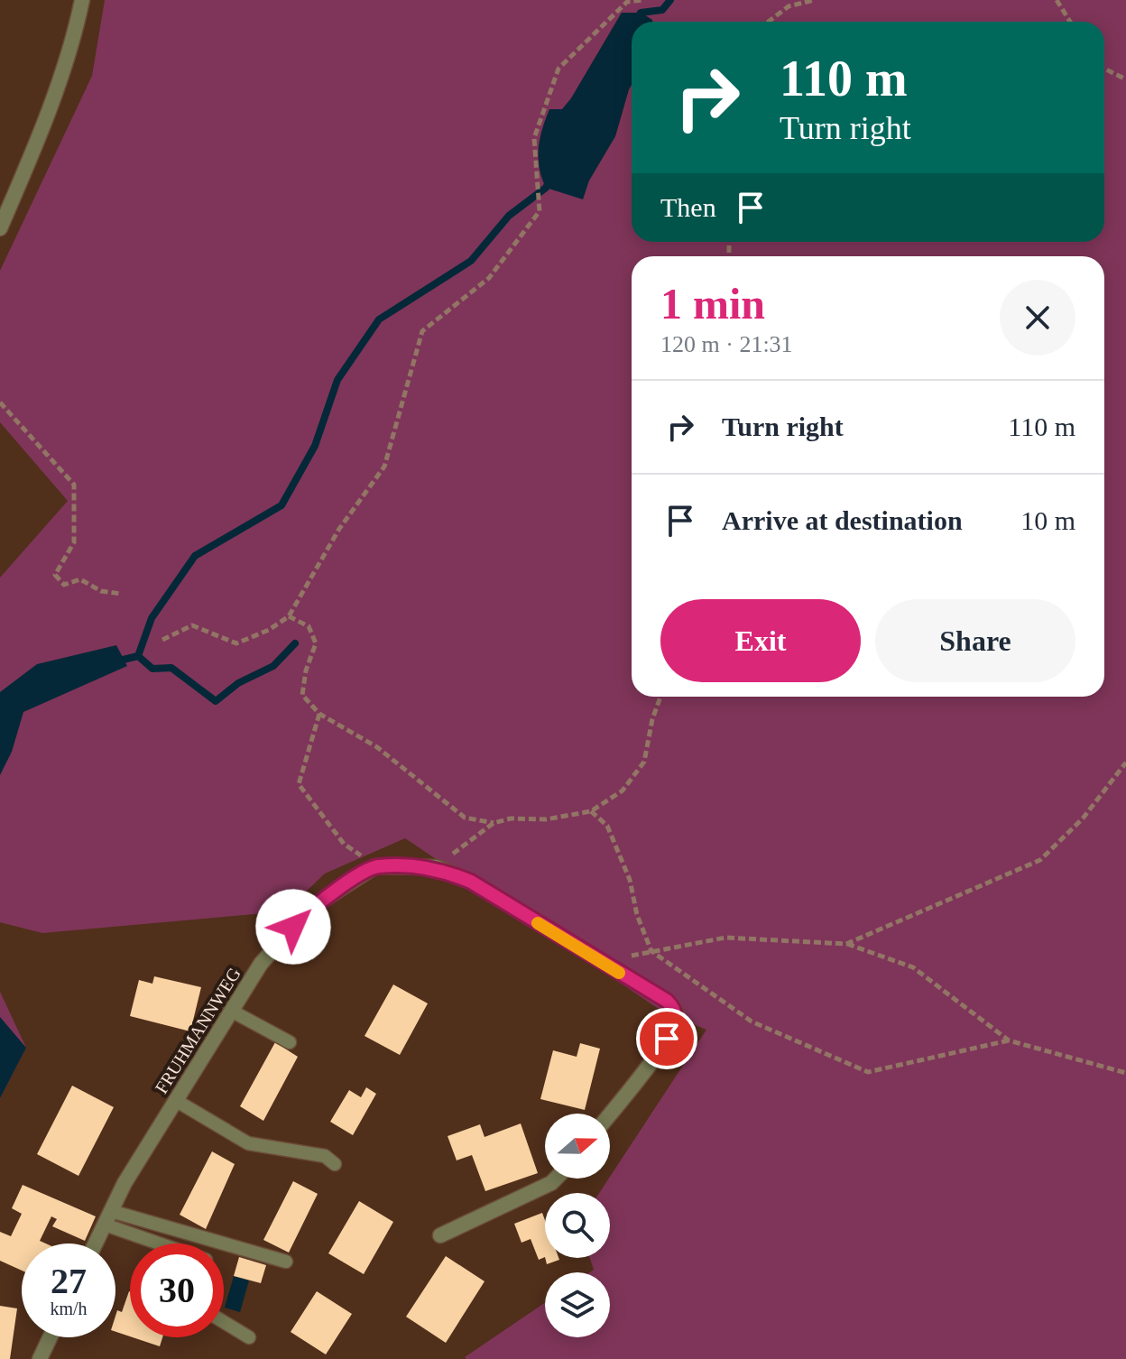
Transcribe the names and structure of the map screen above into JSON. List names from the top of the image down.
{
  "streets": {
    "street": ["FRUHMANNWEG"]
  },
  "north": "right",
  "page": {
    "turn": ["110 m", "Turn right"],
    "then": "Then",
    "heading": ["1 min", "120 m · 21:31"],
    "list": [
      {
        "name": "Turn right",
        "value": "110 m"
      },
      {
        "name": "Arrive at destination",
        "value": "10 m"
      }
    ],
    "buttons": ["Exit", "Share"],
    "speed": "27 km/h",
    "limit": "30"
  }
}
